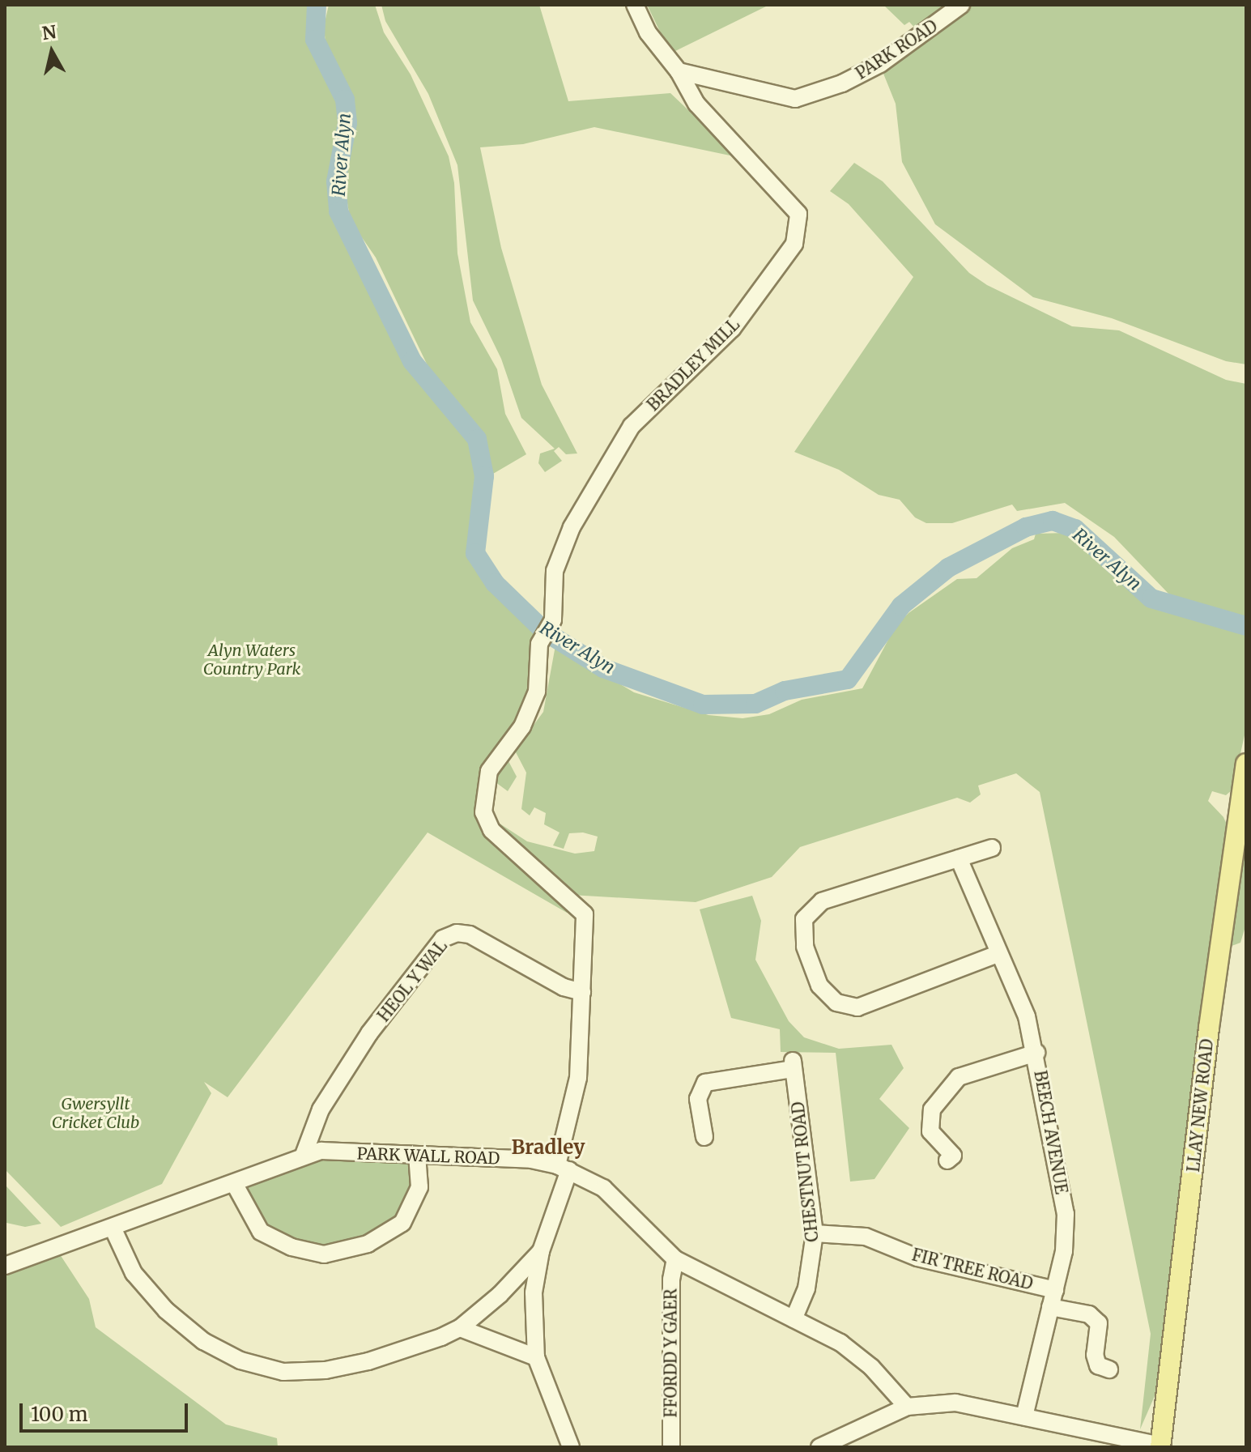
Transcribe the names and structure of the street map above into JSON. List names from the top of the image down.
{
  "streets": {
    "main road": ["LLAY NEW ROAD"],
    "street": [
      "PARK ROAD",
      "BRADLEY MILL",
      "HEOL Y WAL",
      "BEECH AVENUE",
      "PARK WALL ROAD",
      "CHESTNUT ROAD",
      "FIR TREE ROAD",
      "FFORDD Y GAER"
    ]
  },
  "crossings": [
    ["PARK ROAD", "BRADLEY MILL"],
    ["BRADLEY MILL", "HEOL Y WAL"],
    ["BRADLEY MILL", "PARK WALL ROAD"],
    ["HEOL Y WAL", "PARK WALL ROAD"],
    ["BEECH AVENUE", "FIR TREE ROAD"],
    ["PARK WALL ROAD", "CHESTNUT ROAD"],
    ["PARK WALL ROAD", "FFORDD Y GAER"],
    ["CHESTNUT ROAD", "FIR TREE ROAD"]
  ],
  "districts": ["Bradley"],
  "water": ["River Alyn"],
  "parks": ["Alyn Waters Country Park", "Gwersyllt Cricket Club"],
  "scale_bar": "100 m",
  "north": "top"
}
